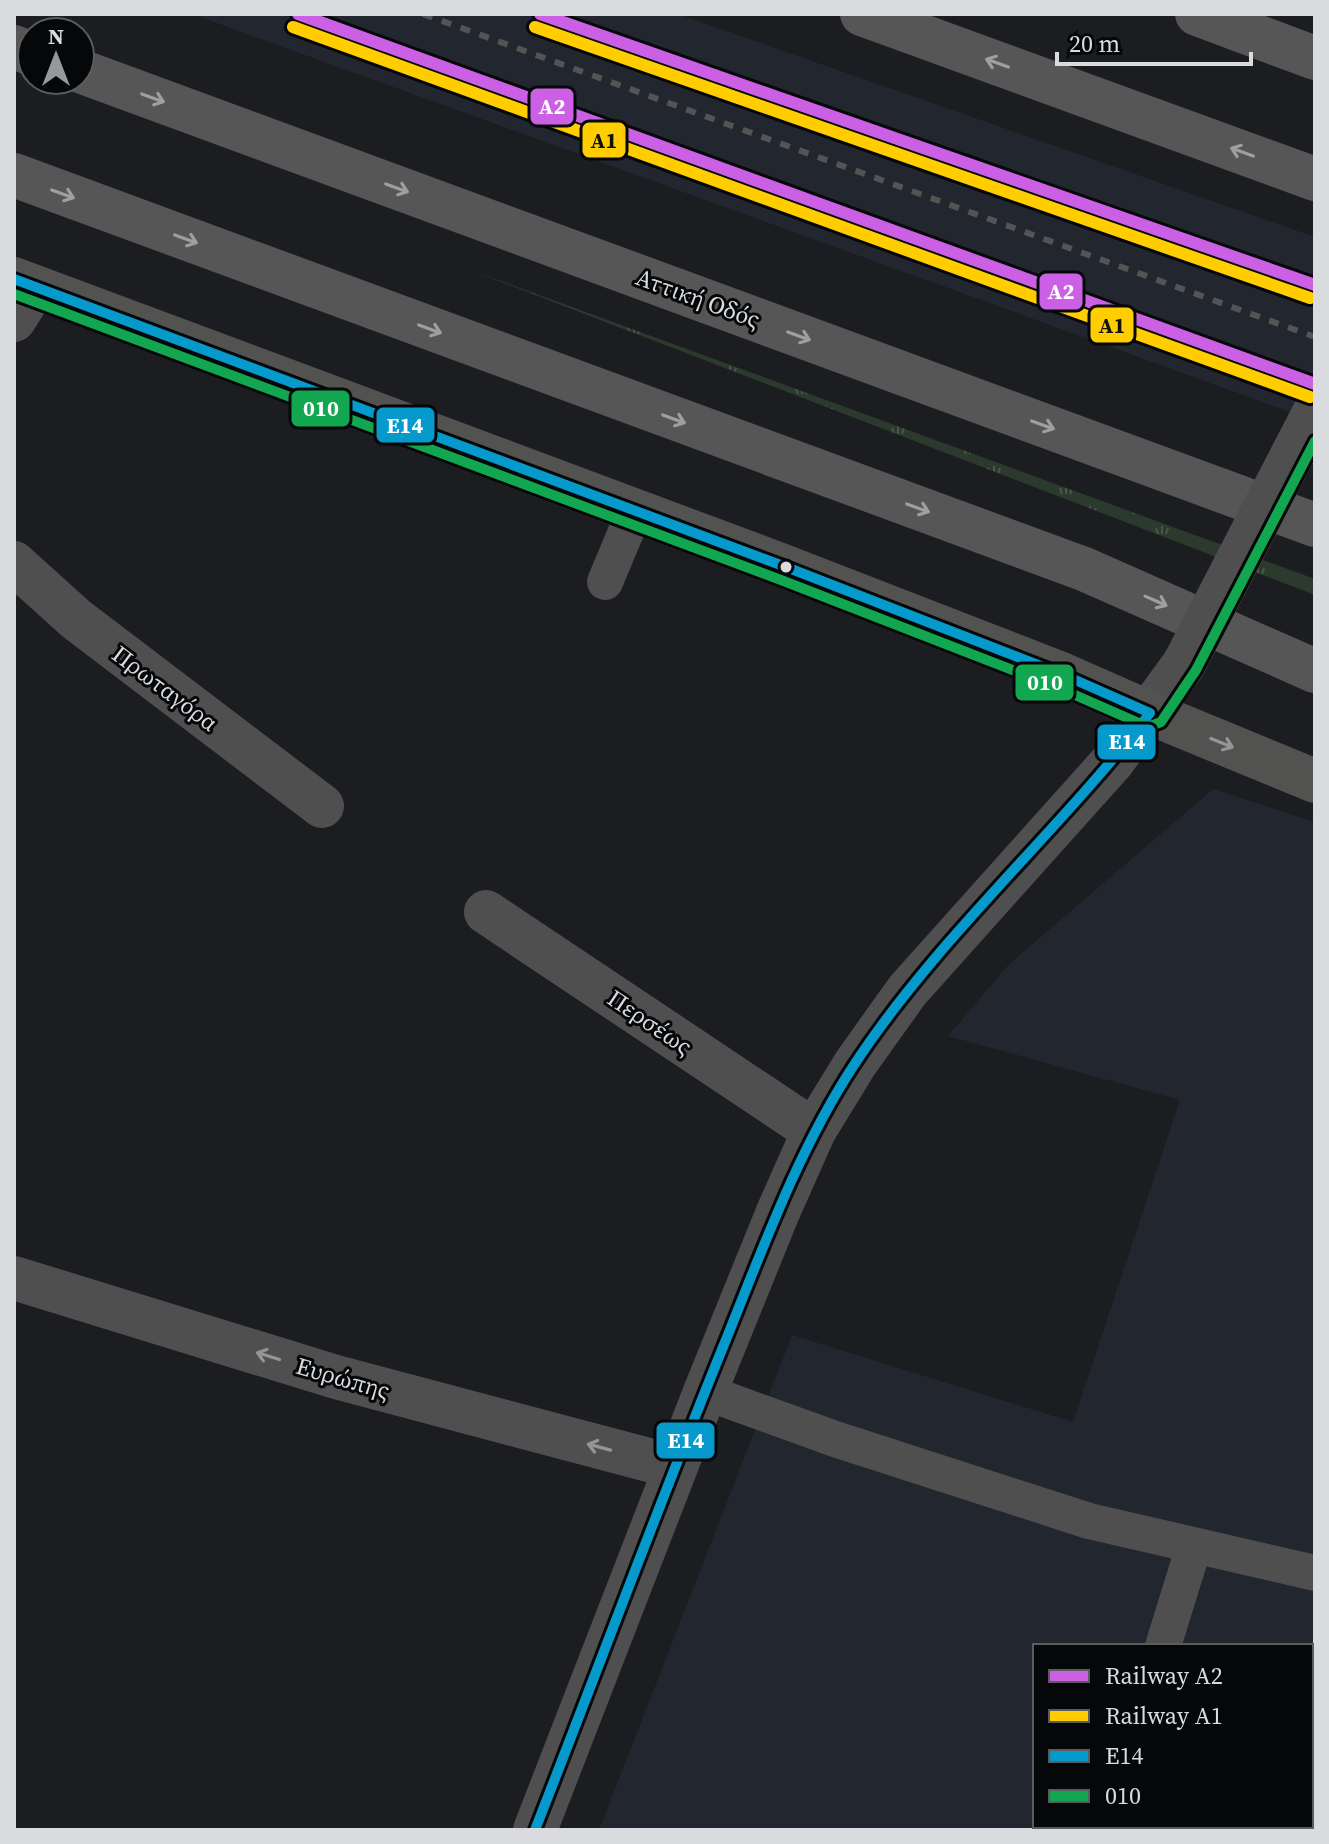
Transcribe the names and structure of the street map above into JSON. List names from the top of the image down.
{
  "streets": {
    "highway": ["Αττική Οδός"],
    "street": ["Πρωταγόρα", "Περσέως", "Ευρώπης"]
  },
  "one_way": ["Ευρώπης"],
  "lines": [
    "rail line A2",
    "rail line A1",
    "transit line Ε14",
    "transit line 010"
  ],
  "legend": [
    "Railway A2",
    "Railway A1",
    "Ε14",
    "010"
  ],
  "scale_bar": "20 m",
  "north": "top"
}
